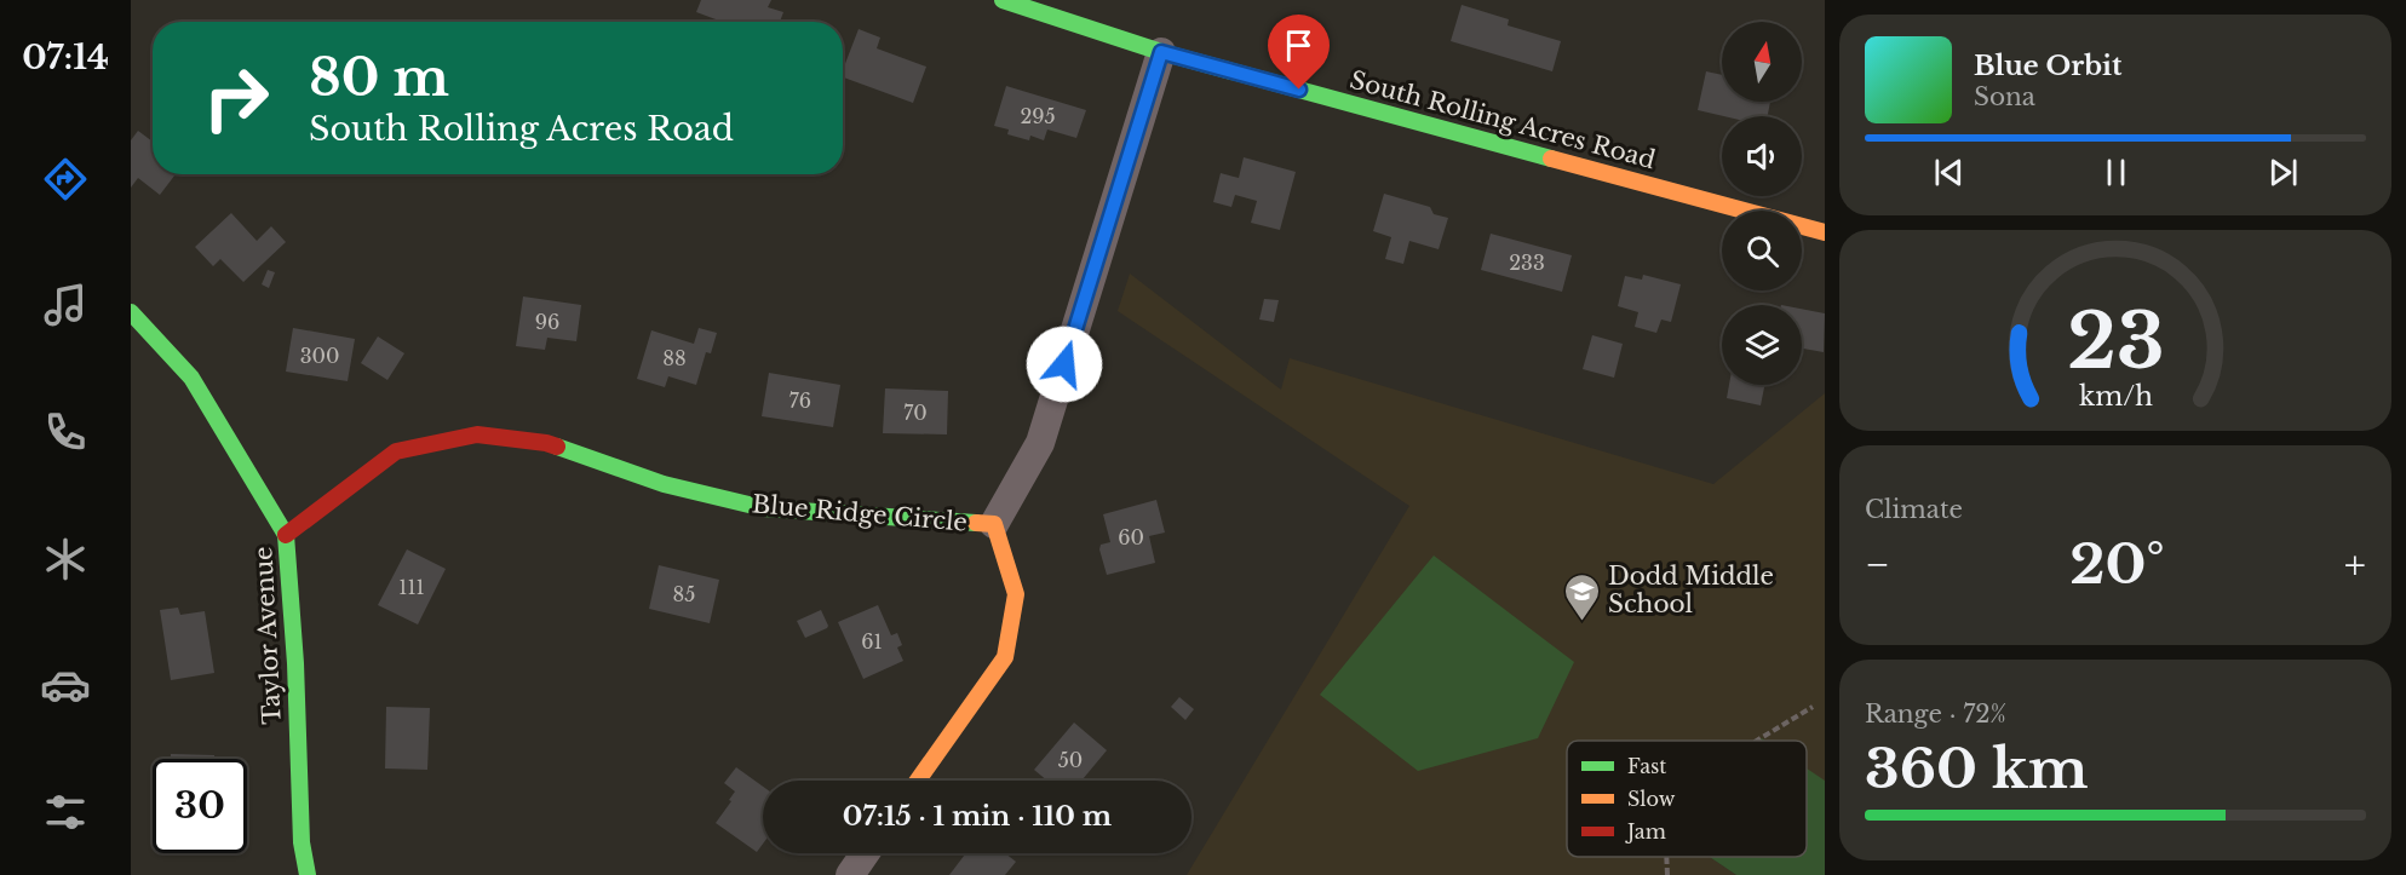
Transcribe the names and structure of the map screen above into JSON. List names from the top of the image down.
{
  "streets": {
    "street": ["South Rolling Acres Road", "Blue Ridge Circle", "Taylor Avenue"]
  },
  "crossings": [
    ["Blue Ridge Circle", "Taylor Avenue"]
  ],
  "places": {
    "school or university": ["Dodd Middle School"]
  },
  "house_numbers": [
    "295",
    "233",
    "96",
    "300",
    "88",
    "76",
    "70",
    "60",
    "111",
    "85",
    "61",
    "50"
  ],
  "legend": ["Fast", "Slow", "Jam"],
  "north": "top",
  "page": {
    "tabs": "07:14",
    "turn": ["80 m", "South Rolling Acres Road"],
    "song": ["Blue Orbit", "Sona"],
    "tile": [
      "Climate",
      ["Range · 72%", "360 km"]
    ],
    "heat": ["−", "20°", "+"],
    "limit": "30",
    "trip": "07:15 · 1 min · 110 m",
    "gauge": ["23", "km/h"]
  }
}
